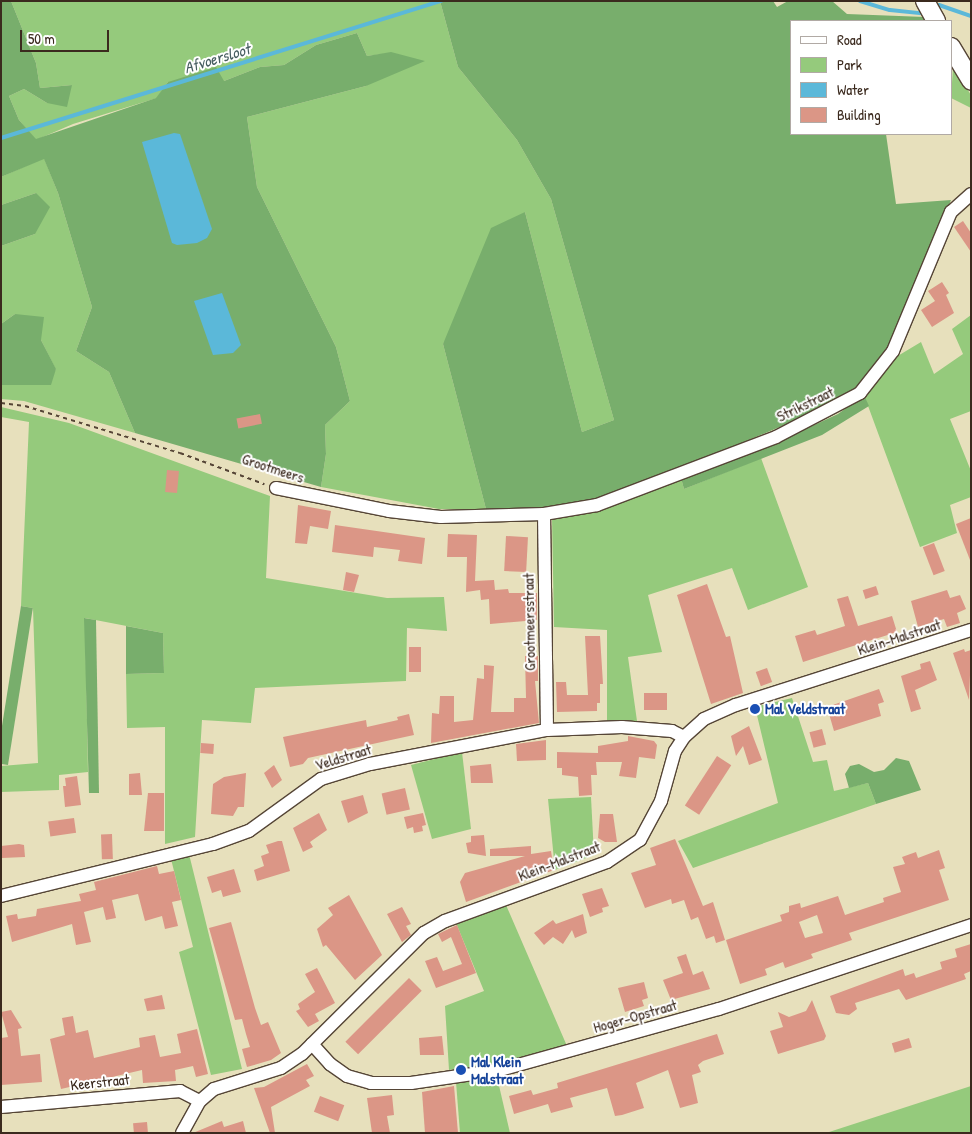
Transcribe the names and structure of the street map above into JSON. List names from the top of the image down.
{
  "streets": {
    "street": [
      "Strikstraat",
      "Grootmeers",
      "Grootmeersstraat",
      "Klein-Malstraat",
      "Veldstraat",
      "Hoger-Opstraat",
      "Keerstraat"
    ]
  },
  "crossings": [
    ["Strikstraat", "Grootmeers"],
    ["Strikstraat", "Grootmeersstraat"],
    ["Grootmeers", "Grootmeersstraat"],
    ["Grootmeersstraat", "Veldstraat"],
    ["Klein-Malstraat", "Veldstraat"],
    ["Klein-Malstraat", "Hoger-Opstraat"],
    ["Klein-Malstraat", "Keerstraat"]
  ],
  "water": ["Afvoersloot"],
  "places": ["Mal Veldstraat", "Mal Klein Malstraat"],
  "legend": [
    "Road",
    "Park",
    "Water",
    "Building"
  ],
  "scale_bar": "50 m"
}
